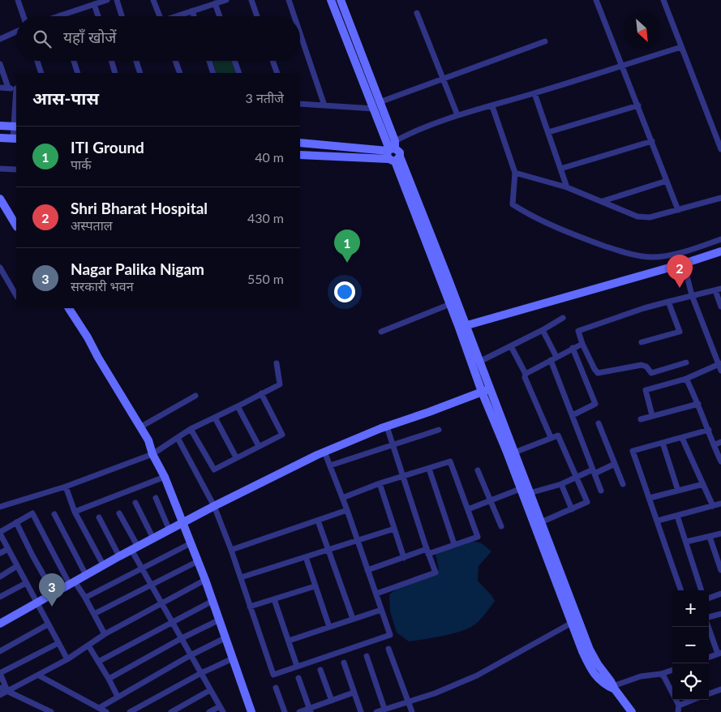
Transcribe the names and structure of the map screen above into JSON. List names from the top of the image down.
{
  "north": "bottom right",
  "page": {
    "search": "यहाँ खोजें",
    "heading": ["आस-पास", "3 नतीजे"],
    "list": [
      {
        "mark": "1",
        "name": "ITI Ground",
        "note": "पार्क",
        "value": "40 m"
      },
      {
        "mark": "2",
        "name": "Shri Bharat Hospital",
        "note": "अस्पताल",
        "value": "430 m"
      },
      {
        "mark": "3",
        "name": "Nagar Palika Nigam",
        "note": "सरकारी भवन",
        "value": "550 m"
      }
    ],
    "pins": ["1", "2", "3"],
    "map_buttons": ["+", "−"]
  }
}
